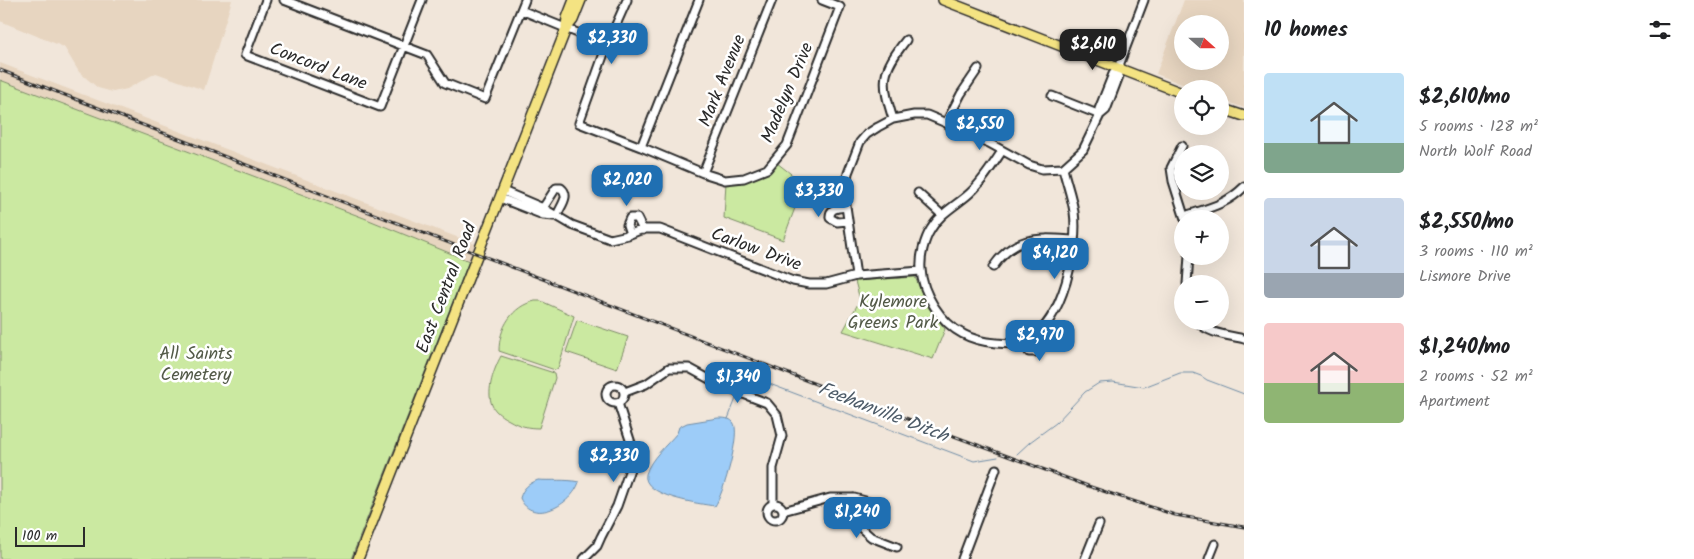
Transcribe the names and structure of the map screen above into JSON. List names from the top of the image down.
{
  "streets": {
    "main road": ["East Central Road"],
    "street": [
      "Concord Lane",
      "Mark Avenue",
      "Madelyn Drive",
      "Carlow Drive"
    ]
  },
  "crossings": [
    ["Mark Avenue", "Madelyn Drive"],
    ["Carlow Drive", "East Central Road"]
  ],
  "water": ["Feehanville Ditch"],
  "parks": ["Kylemore Greens Park", "All Saints Cemetery"],
  "scale_bar": "100 m",
  "north": "right",
  "page": {
    "heading": "10 homes",
    "map_buttons": ["+", "−"],
    "price": [
      "$2,330",
      "$2,610",
      "$2,550",
      "$2,020",
      "$3,330",
      "$4,120",
      "$2,970",
      "$1,340",
      "$2,330",
      "$1,240"
    ],
    "list": [
      {
        "name": "$2,610/mo",
        "note": "5 rooms · 128 m² · North Wolf Road"
      },
      {
        "name": "$2,550/mo",
        "note": "3 rooms · 110 m² · Lismore Drive"
      },
      {
        "name": "$1,240/mo",
        "note": "2 rooms · 52 m² · Apartment"
      }
    ],
    "scale": "100 m"
  }
}
